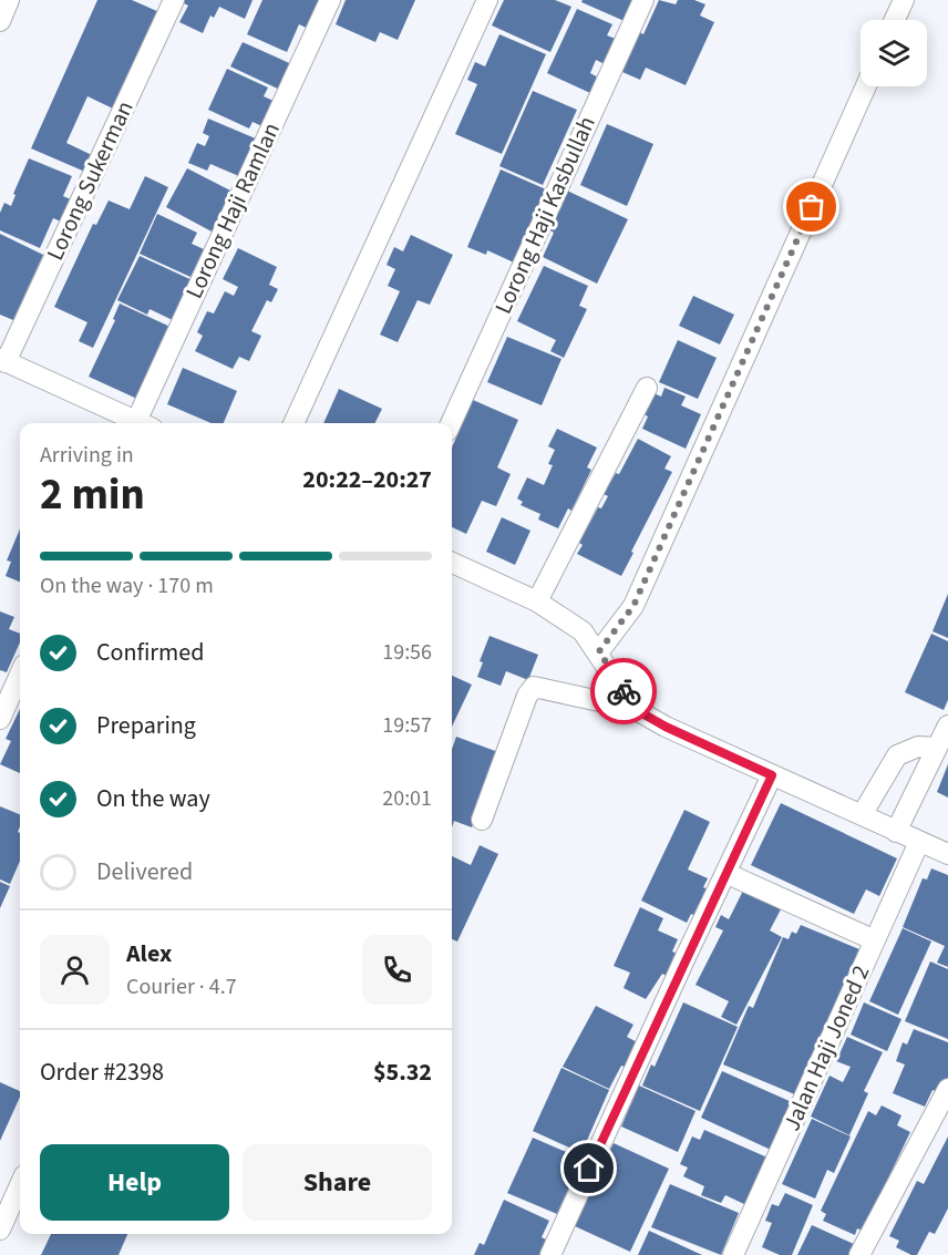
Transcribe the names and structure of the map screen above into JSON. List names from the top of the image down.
{
  "streets": {
    "street": [
      "Lorong Sukerman",
      "Lorong Haji Ramlan",
      "Lorong Haji Kasbullah",
      "Jalan Haji Joned 2"
    ]
  },
  "page": {
    "heading": ["2 min", "Arriving in", "20:22–20:27"],
    "panel": [
      "Alex",
      "Courier · 4.7",
      "Order #2398",
      "$5.32"
    ],
    "bar": "On the way · 170 m",
    "list": [
      ["Confirmed", "19:56"],
      ["Preparing", "19:57"],
      ["On the way", "20:01"],
      "Delivered"
    ],
    "buttons": ["Help", "Share"]
  }
}
